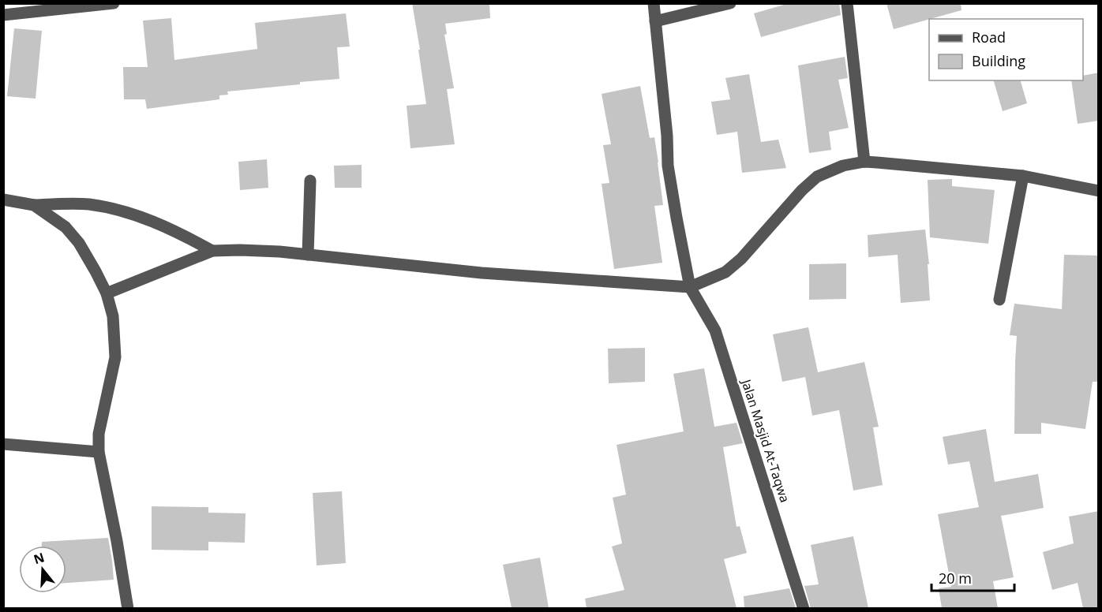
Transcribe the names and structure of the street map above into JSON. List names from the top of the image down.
{
  "streets": {
    "street": ["Jalan Masjid At-Taqwa"]
  },
  "legend": ["Road", "Building"],
  "scale_bar": "20 m",
  "north": "top"
}
